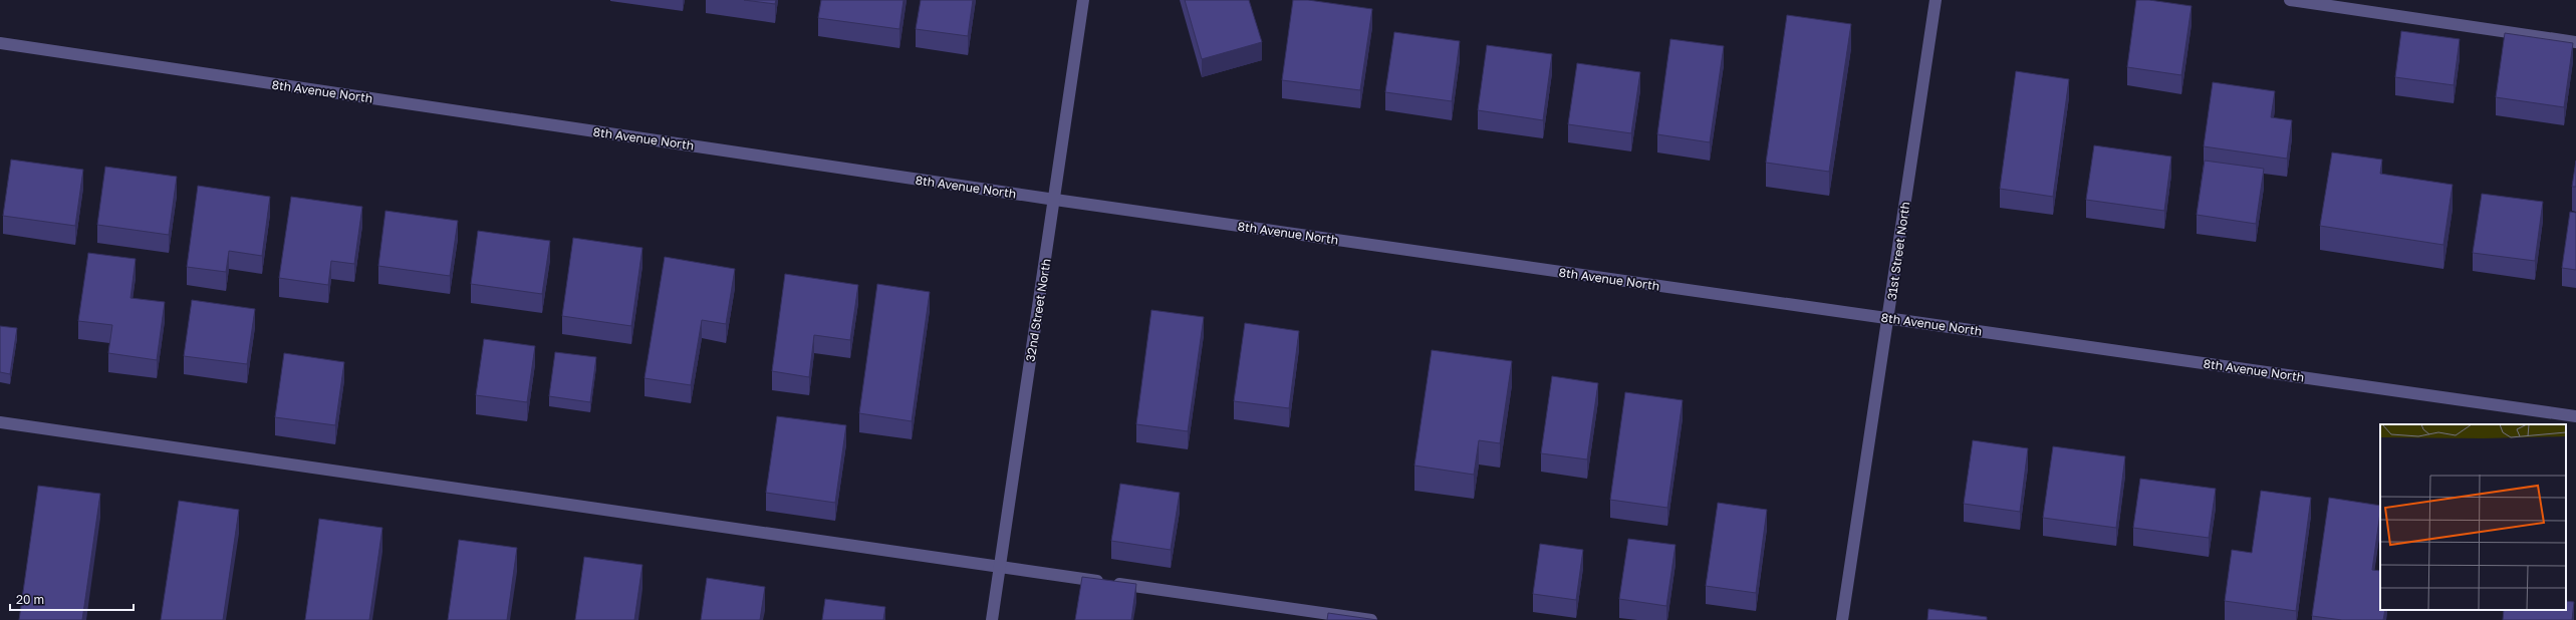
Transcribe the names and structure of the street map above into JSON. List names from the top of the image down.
{
  "streets": {
    "street": ["8th Avenue North", "31st Street North", "32nd Street North"]
  },
  "crossings": [
    ["8th Avenue North", "31st Street North"],
    ["8th Avenue North", "32nd Street North"]
  ],
  "scale_bar": "20 m"
}
